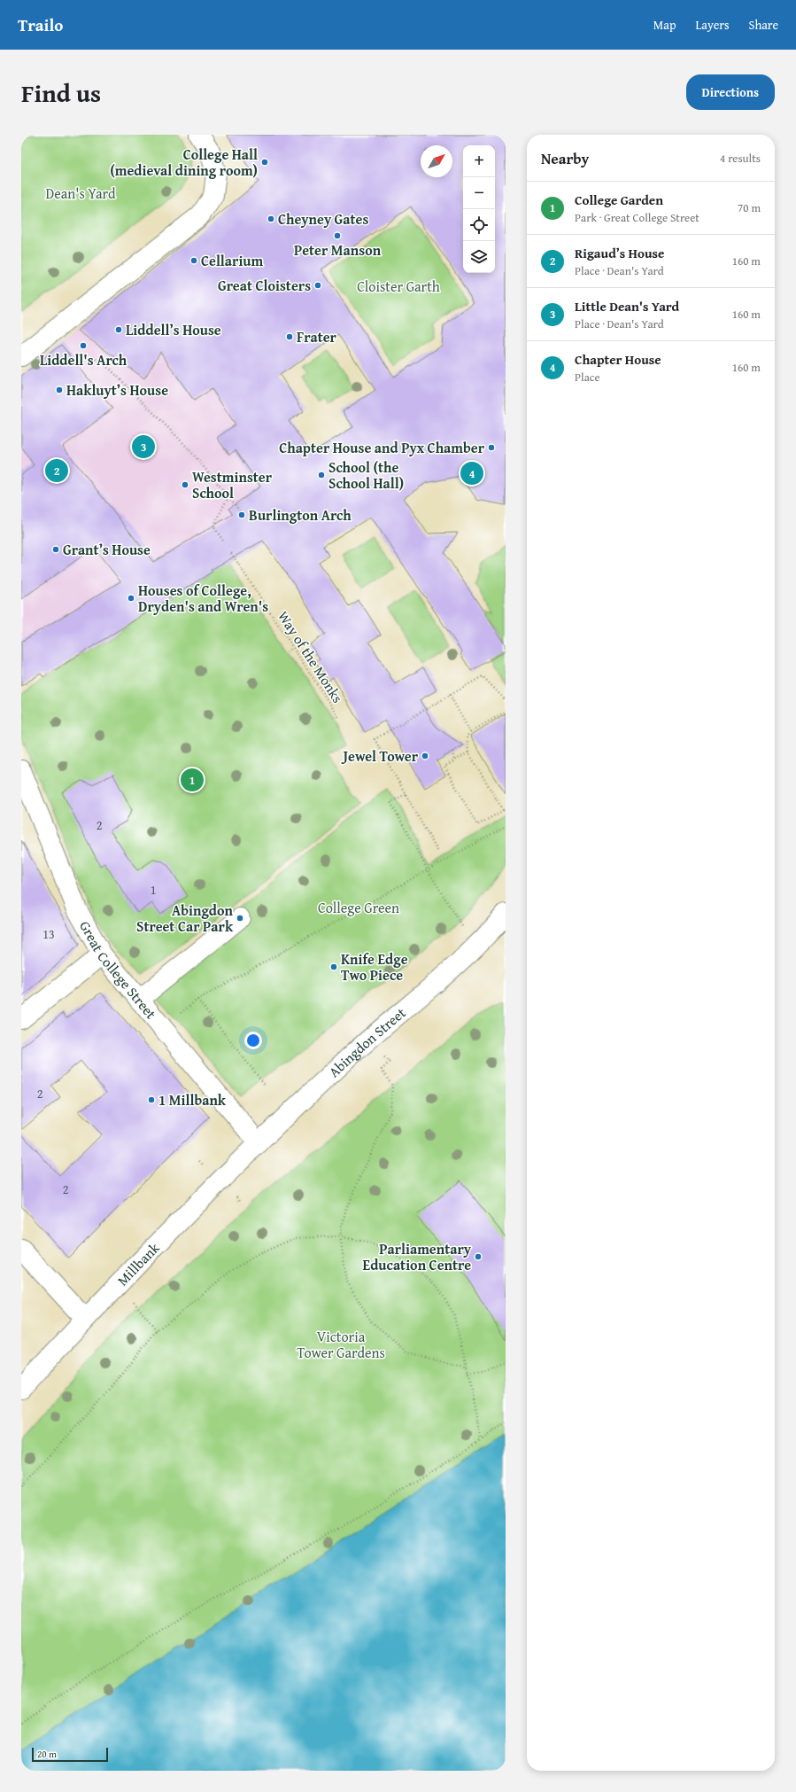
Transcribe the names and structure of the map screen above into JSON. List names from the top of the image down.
{
  "streets": {
    "street": ["Great College Street", "Abingdon Street", "Millbank"],
    "path": ["Way of the Monks"]
  },
  "crossings": [
    ["Great College Street", "Abingdon Street"],
    ["Great College Street", "Millbank"],
    ["Abingdon Street", "Millbank"]
  ],
  "parks": [
    "Dean's Yard",
    "Cloister Garth",
    "College Green",
    "Victoria Tower Gardens"
  ],
  "places": [
    "College Hall (medieval dining room)",
    "Cheyney Gates",
    "Peter Manson",
    "Cellarium",
    "Great Cloisters",
    "Liddell’s House",
    "Frater",
    "Liddell's Arch",
    "Hakluyt’s House",
    "Chapter House and Pyx Chamber",
    "School (the School Hall)",
    "Westminster School",
    "Burlington Arch",
    "Grant’s House",
    "Houses of College, Dryden's and Wren's",
    "Jewel Tower",
    "Abingdon Street Car Park",
    "Knife Edge Two Piece",
    "1 Millbank",
    "Parliamentary Education Centre"
  ],
  "house_numbers": [
    "2",
    "1",
    "13",
    "2",
    "2"
  ],
  "scale_bar": "20 m",
  "north": "top right",
  "page": {
    "header": "Trailo",
    "nav": ["Map", "Layers", "Share"],
    "title": "Find us",
    "buttons": "Directions",
    "heading": ["Nearby", "4 results"],
    "map_buttons": ["+", "−"],
    "list": [
      {
        "mark": "1",
        "name": "College Garden",
        "note": "Park · Great College Street",
        "value": "70 m"
      },
      {
        "mark": "2",
        "name": "Rigaud’s House",
        "note": "Place · Dean's Yard",
        "value": "160 m"
      },
      {
        "mark": "3",
        "name": "Little Dean's Yard",
        "note": "Place · Dean's Yard",
        "value": "160 m"
      },
      {
        "mark": "4",
        "name": "Chapter House",
        "note": "Place",
        "value": "160 m"
      }
    ],
    "pins": [
      "3",
      "2",
      "4",
      "1"
    ],
    "scale": "20 m"
  }
}
